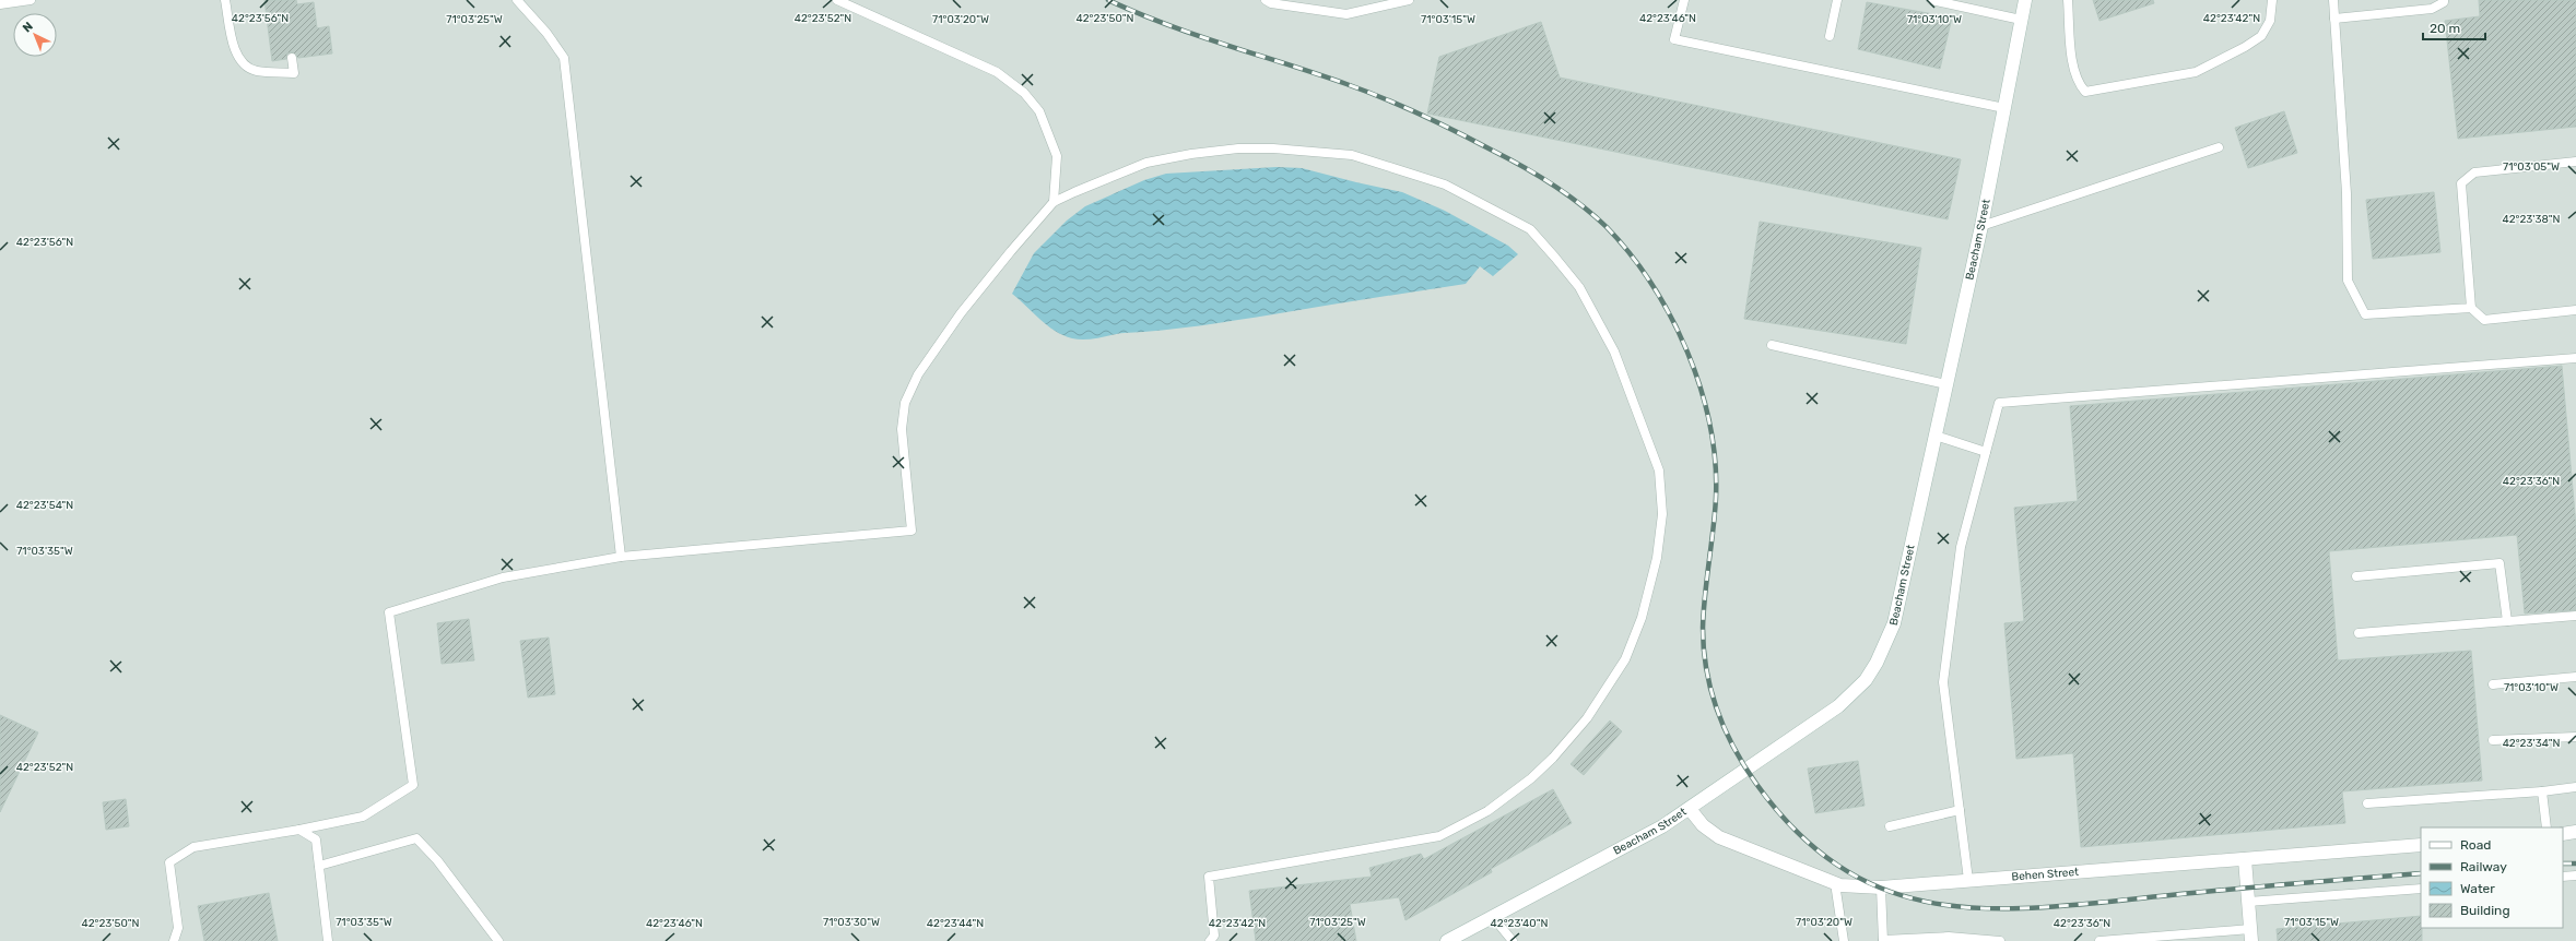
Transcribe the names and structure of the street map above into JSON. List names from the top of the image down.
{
  "streets": {
    "main road": ["Beacham Street", "Behen Street"]
  },
  "crossings": [
    ["Beacham Street", "Behen Street"]
  ],
  "legend": [
    "Road",
    "Railway",
    "Water",
    "Building"
  ],
  "scale_bar": "20 m",
  "north": "top left",
  "coordinates": [
    "42°23'56\"N",
    "42°23'52\"N",
    "42°23'50\"N",
    "42°23'46\"N",
    "42°23'42\"N",
    "71°03'25\"W",
    "71°03'20\"W",
    "71°03'15\"W",
    "71°03'10\"W",
    "71°03'05\"W",
    "42°23'38\"N",
    "42°23'36\"N",
    "42°23'54\"N",
    "71°03'35\"W",
    "42°23'34\"N",
    "71°03'30\"W",
    "42°23'44\"N",
    "42°23'40\"N"
  ]
}
